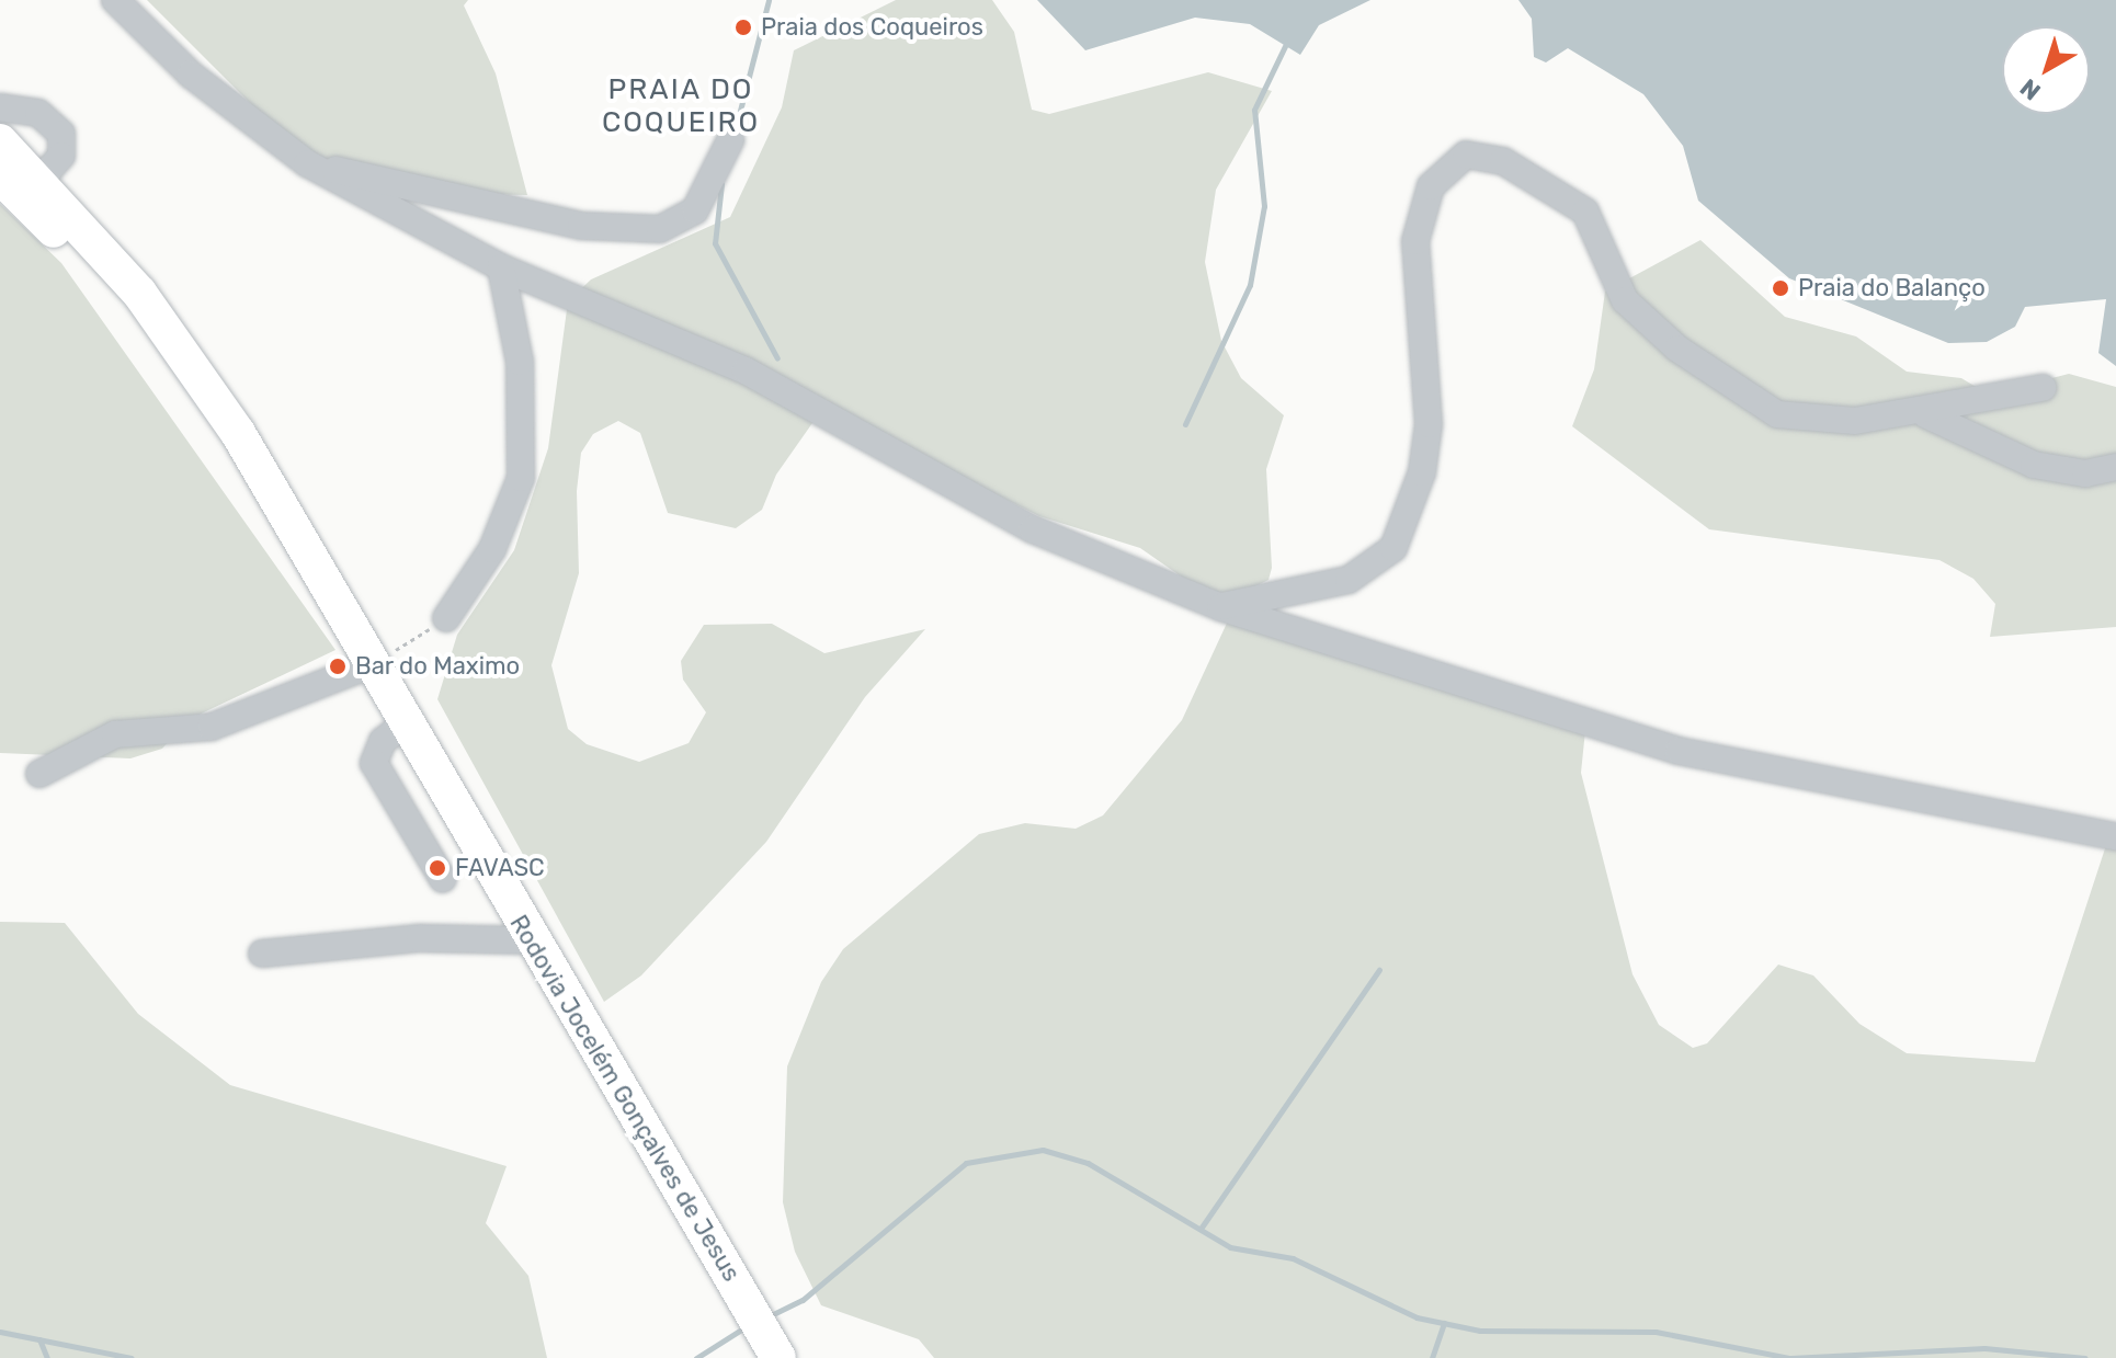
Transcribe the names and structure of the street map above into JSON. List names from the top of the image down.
{
  "streets": {
    "main road": ["Rodovia Jocelém Gonçalves de Jesus"]
  },
  "districts": ["PRAIA DO COQUEIRO"],
  "places": [
    "Praia dos Coqueiros",
    "Praia do Balanço",
    "Bar do Maximo",
    "FAVASC"
  ],
  "north": "bottom left"
}
